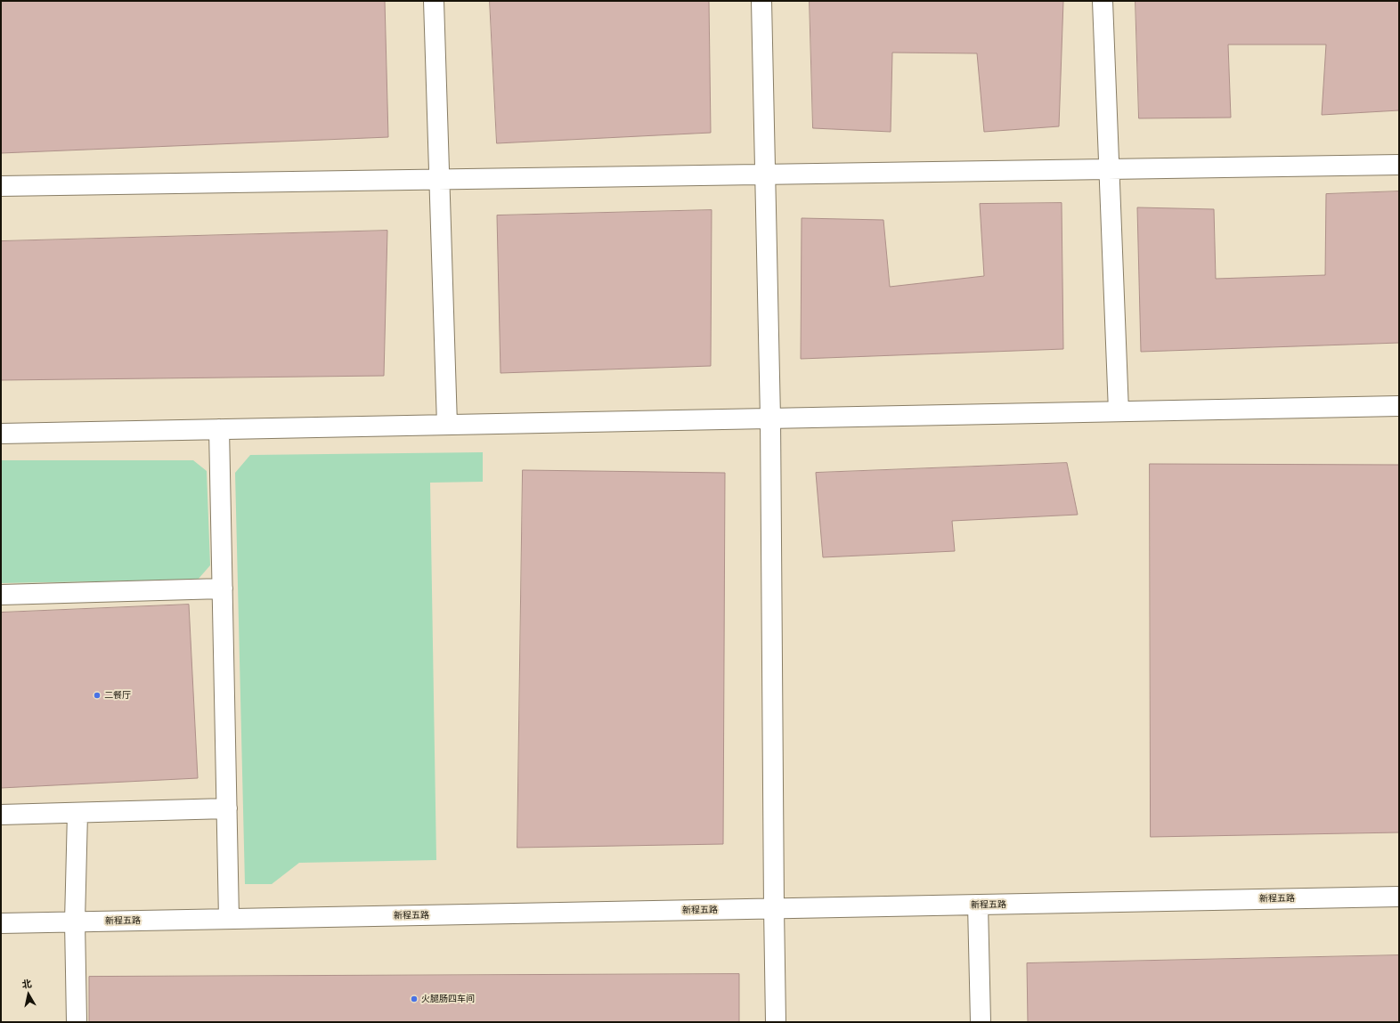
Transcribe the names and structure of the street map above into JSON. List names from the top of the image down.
{
  "streets": {
    "street": ["新程五路"]
  },
  "places": ["二餐厅", "火腿肠四车间"],
  "north": "top"
}
